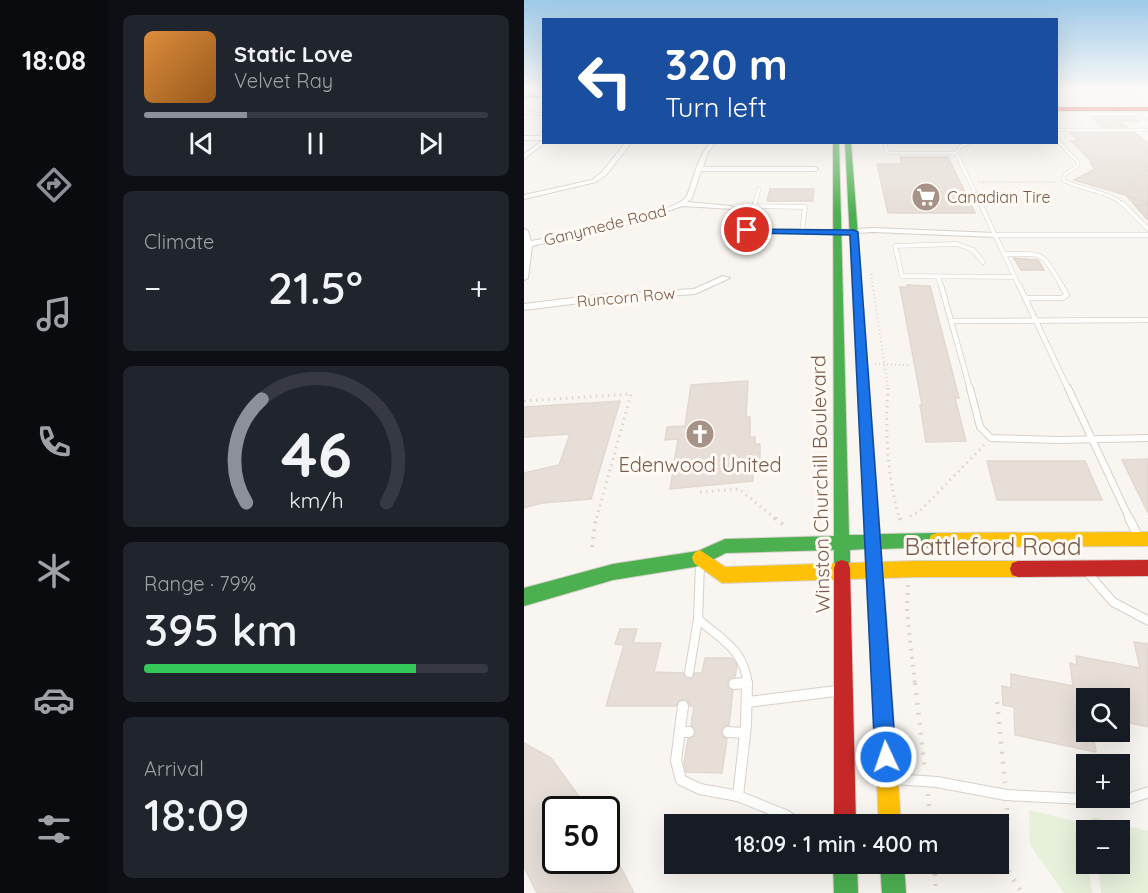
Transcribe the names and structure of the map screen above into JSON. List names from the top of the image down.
{
  "streets": {
    "main road": ["Winston Churchill Boulevard", "Battleford Road"],
    "street": ["Ganymede Road", "Runcorn Row"]
  },
  "crossings": [
    ["Winston Churchill Boulevard", "Battleford Road"]
  ],
  "places": {
    "supermarket": ["Canadian Tire"],
    "church": ["Edenwood United"]
  },
  "page": {
    "tabs": "18:08",
    "turn": ["320 m", "Turn left"],
    "song": ["Static Love", "Velvet Ray"],
    "tile": [
      "Climate",
      ["Range · 79%", "395 km"],
      ["Arrival", "18:09"]
    ],
    "heat": ["−", "21.5°", "+"],
    "map_buttons": ["+", "−"],
    "limit": "50",
    "trip": "18:09 · 1 min · 400 m",
    "gauge": ["46", "km/h"]
  }
}
